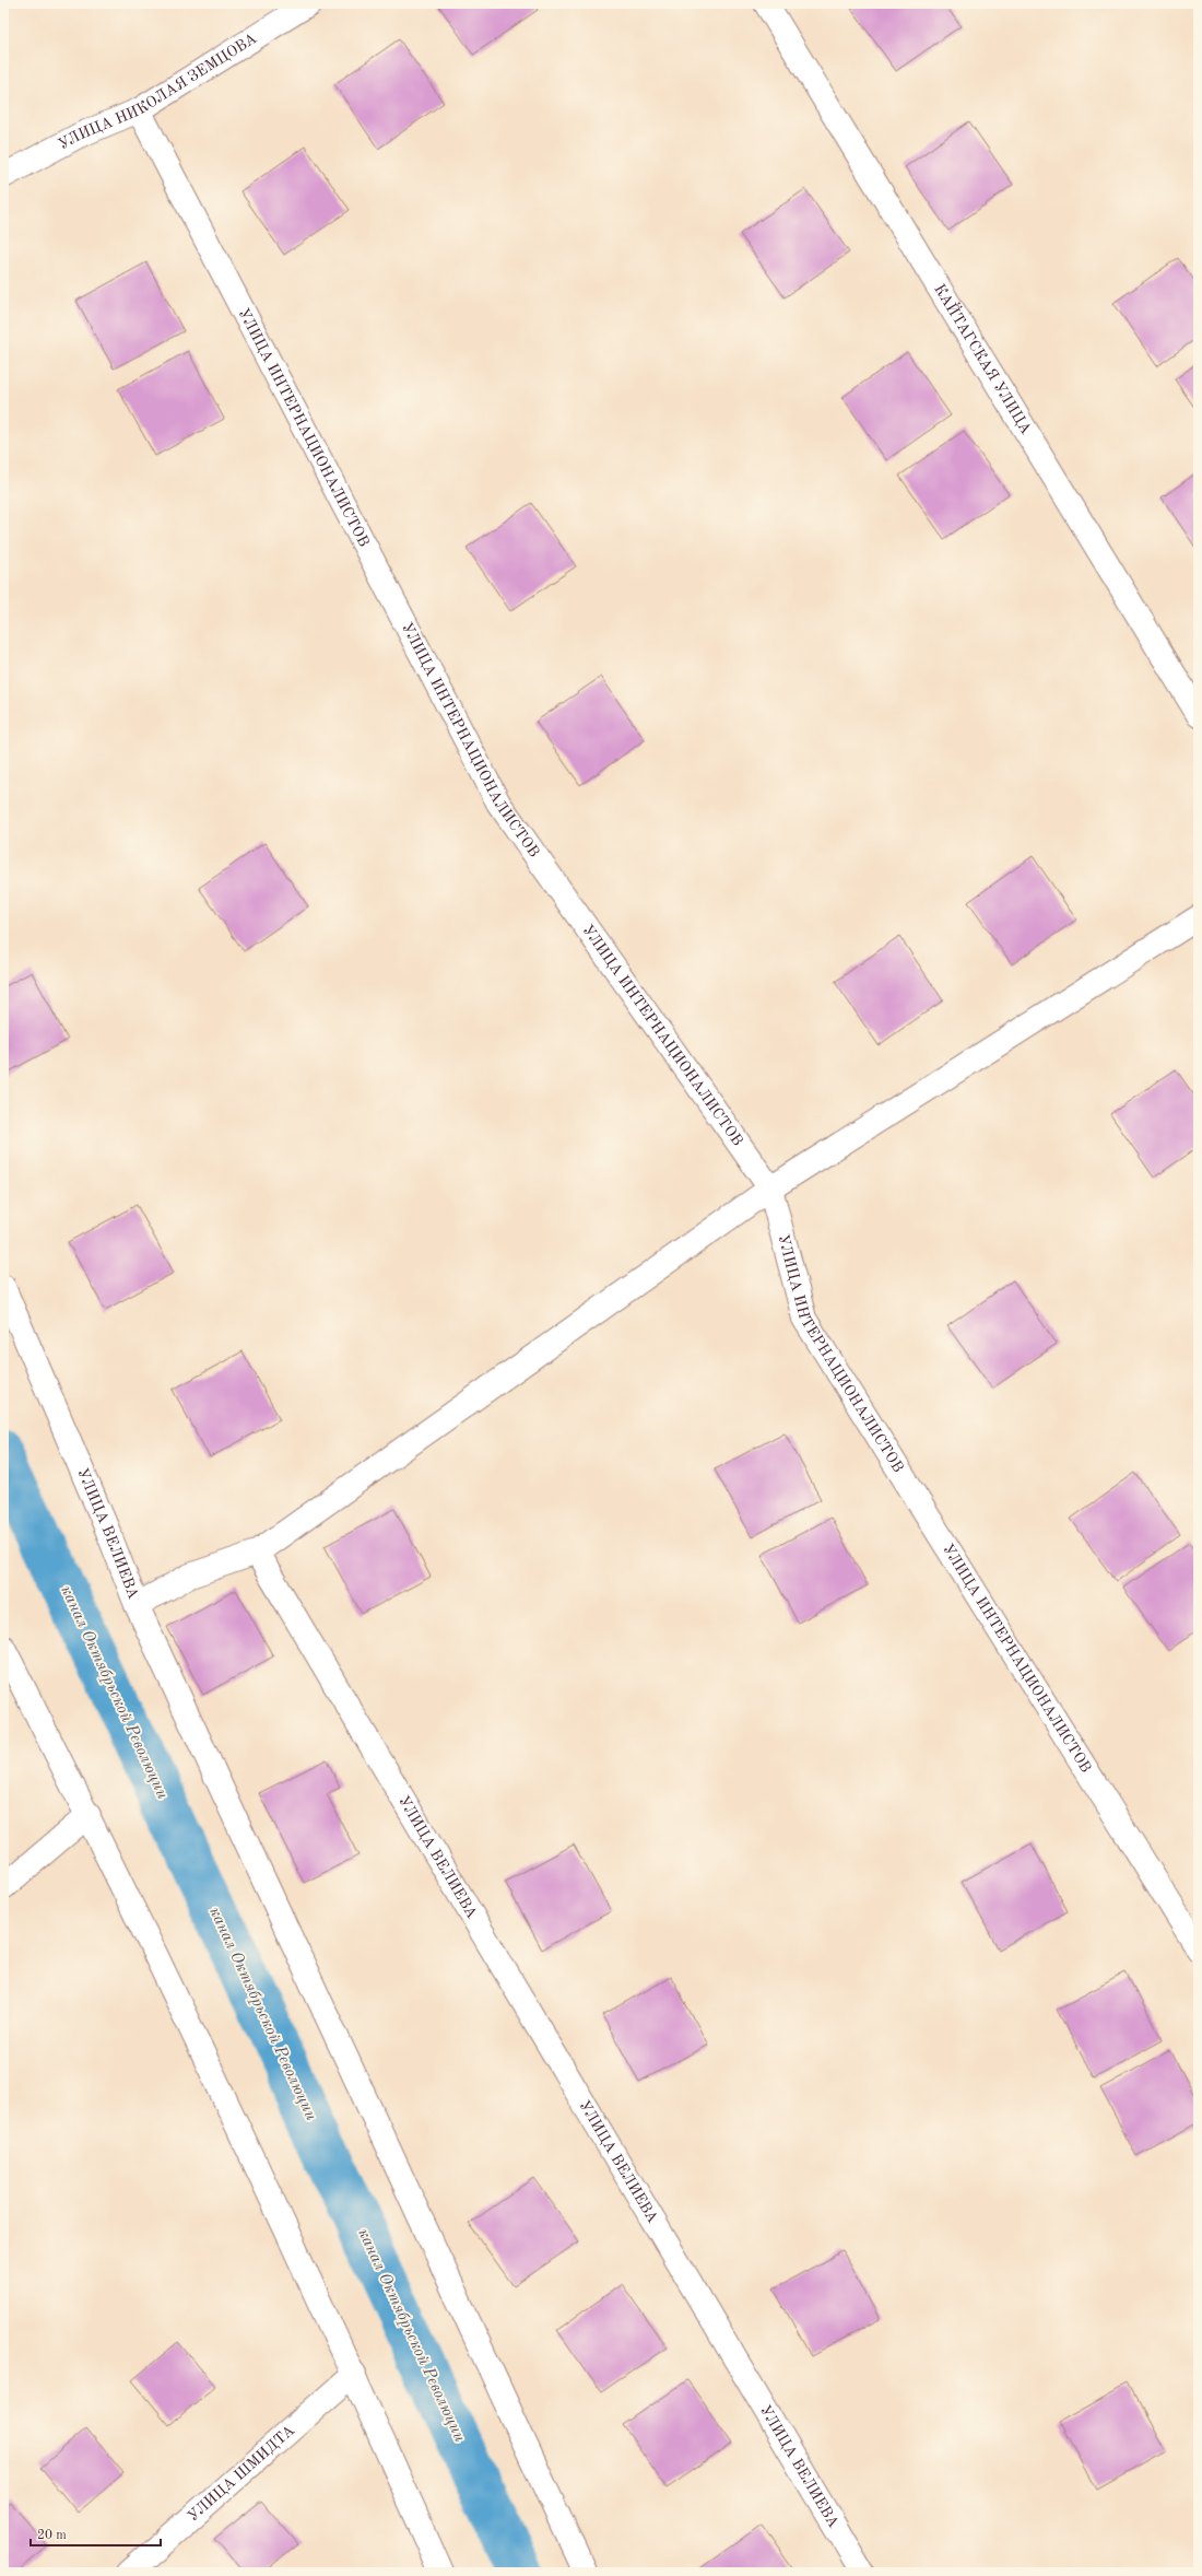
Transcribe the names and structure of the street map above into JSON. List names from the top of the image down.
{
  "streets": {
    "street": [
      "УЛИЦА НИКОЛАЯ ЗЕМЦОВА",
      "КАЙТАГСКАЯ УЛИЦА",
      "УЛИЦА ИНТЕРНАЦИОНАЛИСТОВ",
      "УЛИЦА ВЕЛИЕВА",
      "УЛИЦА ШМИДТА"
    ]
  },
  "crossings": [
    ["УЛИЦА НИКОЛАЯ ЗЕМЦОВА", "УЛИЦА ИНТЕРНАЦИОНАЛИСТОВ"]
  ],
  "water": ["канал Октябрьской Революции"],
  "scale_bar": "20 m"
}
